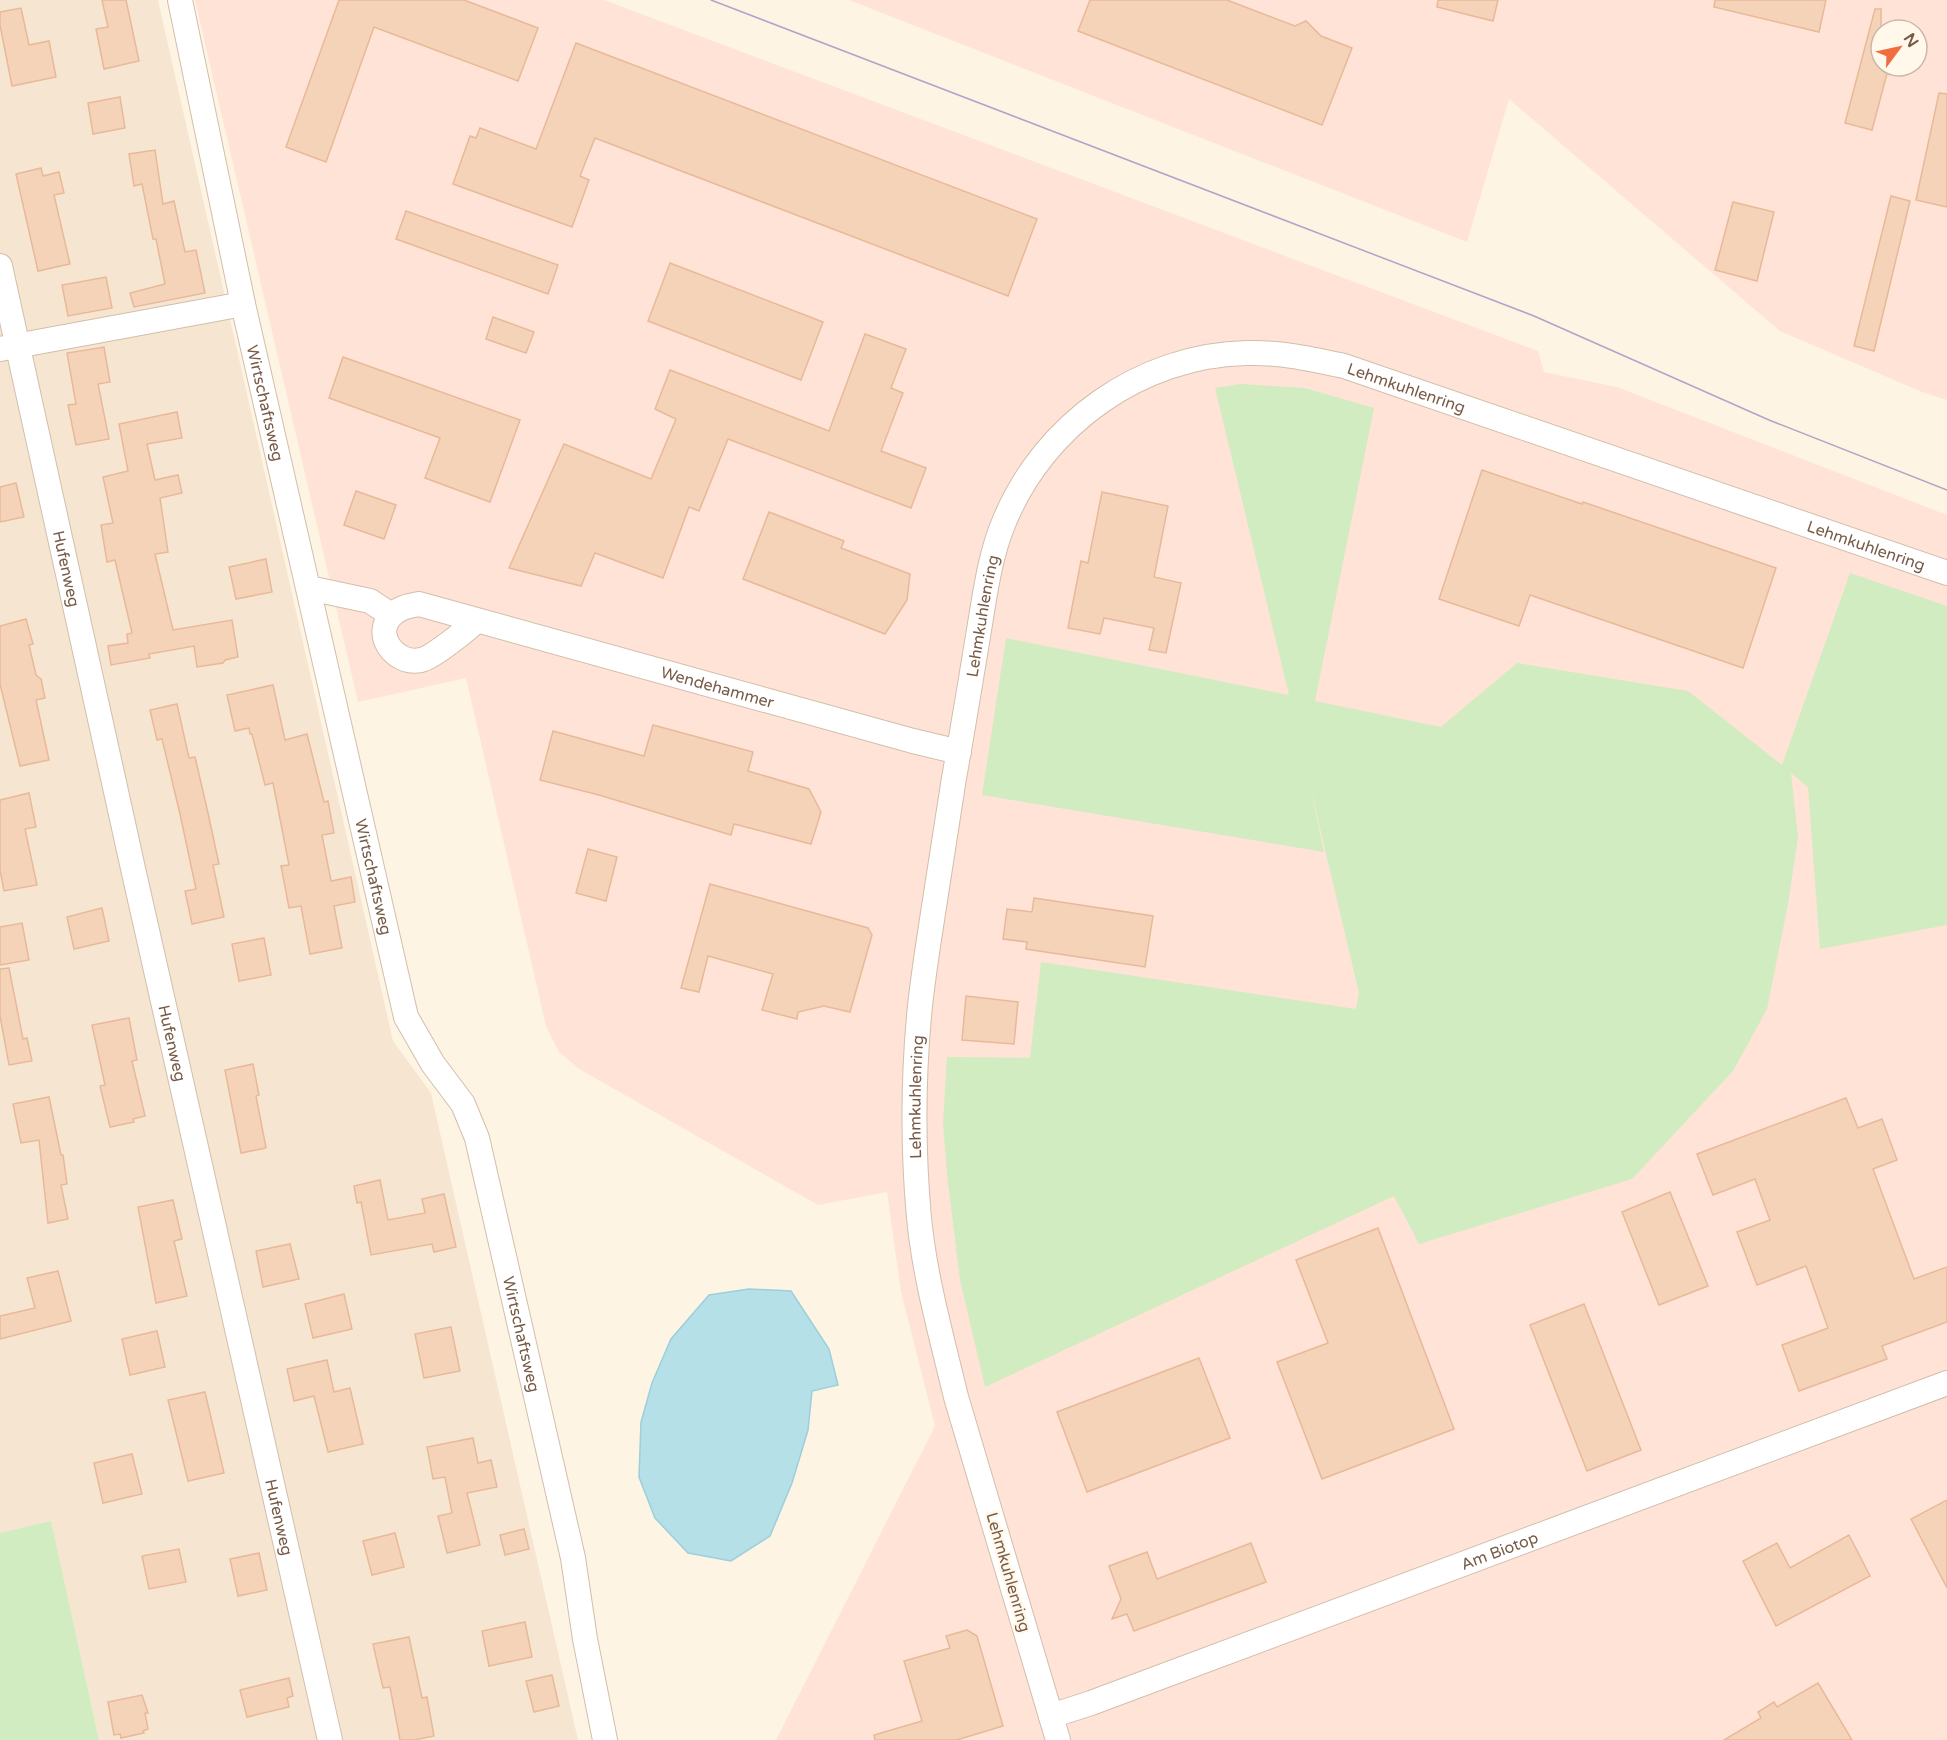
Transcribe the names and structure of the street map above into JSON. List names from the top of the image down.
{
  "streets": {
    "street": [
      "Lehmkuhlenring",
      "Wirtschaftsweg",
      "Hufenweg",
      "Wendehammer",
      "Am Biotop"
    ]
  },
  "crossings": [
    ["Lehmkuhlenring", "Wendehammer"],
    ["Lehmkuhlenring", "Am Biotop"]
  ],
  "north": "top right"
}
